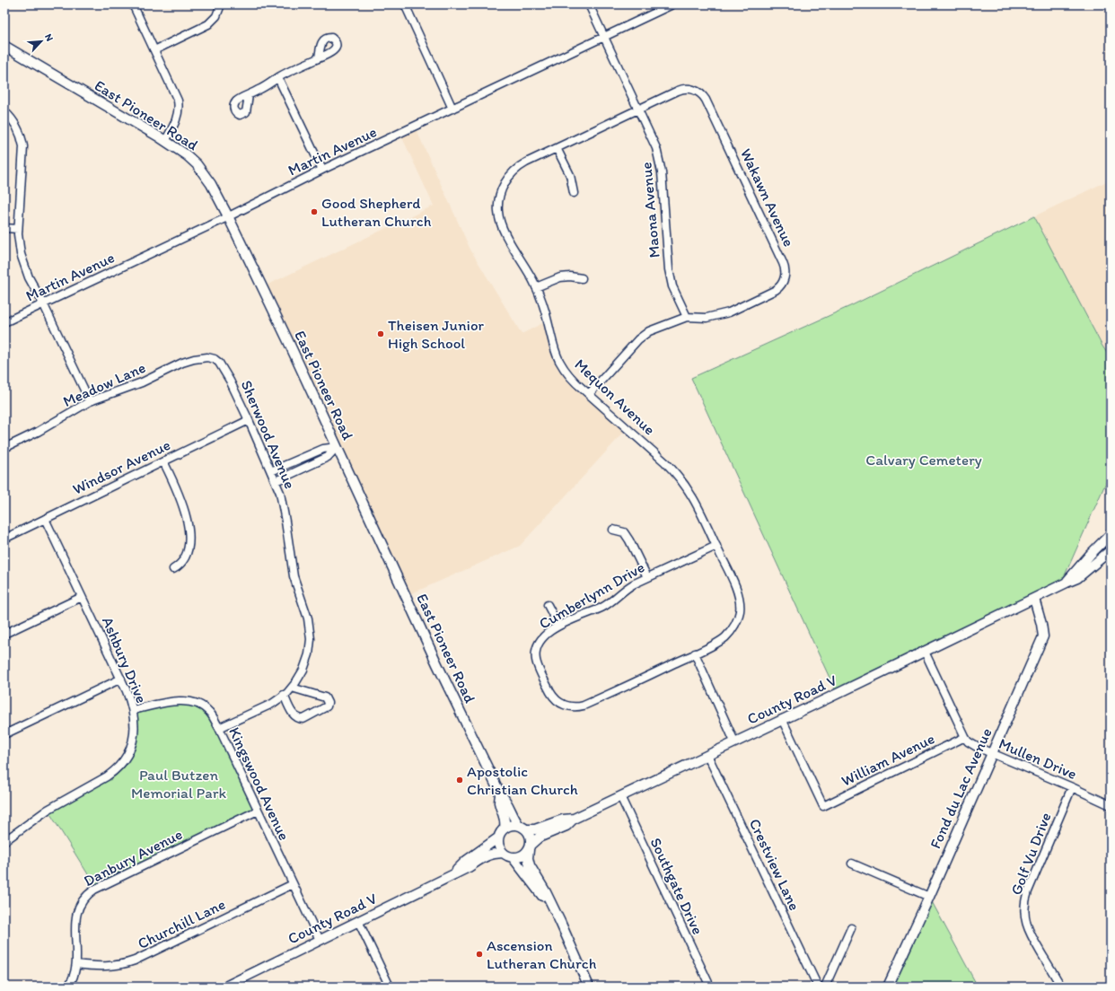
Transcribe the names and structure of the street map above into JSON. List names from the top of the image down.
{
  "streets": {
    "main road": ["East Pioneer Road", "County Road V", "Fond du Lac Avenue"],
    "street": [
      "Martin Avenue",
      "Wakawn Avenue",
      "Maona Avenue",
      "Meadow Lane",
      "Mequon Avenue",
      "Sherwood Avenue",
      "Windsor Avenue",
      "Cumberlynn Drive",
      "Ashbury Drive",
      "Mullen Drive",
      "William Avenue",
      "Kingswood Avenue",
      "Golf Vu Drive",
      "Danbury Avenue",
      "Crestview Lane",
      "Southgate Drive",
      "Churchill Lane"
    ]
  },
  "crossings": [
    ["East Pioneer Road", "Martin Avenue"],
    ["East Pioneer Road", "County Road V"],
    ["Martin Avenue", "Maona Avenue"],
    ["Wakawn Avenue", "Maona Avenue"],
    ["Wakawn Avenue", "Mequon Avenue"],
    ["Maona Avenue", "Mequon Avenue"],
    ["Meadow Lane", "Sherwood Avenue"],
    ["Mequon Avenue", "Cumberlynn Drive"],
    ["Sherwood Avenue", "Windsor Avenue"],
    ["Sherwood Avenue", "Kingswood Avenue"],
    ["Windsor Avenue", "Ashbury Drive"],
    ["Ashbury Drive", "Kingswood Avenue"],
    ["County Road V", "Mullen Drive"],
    ["County Road V", "William Avenue"],
    ["County Road V", "Kingswood Avenue"],
    ["County Road V", "Fond du Lac Avenue"],
    ["County Road V", "Crestview Lane"],
    ["County Road V", "Southgate Drive"],
    ["Mullen Drive", "William Avenue"],
    ["Mullen Drive", "Fond du Lac Avenue"],
    ["Mullen Drive", "Golf Vu Drive"],
    ["Kingswood Avenue", "Danbury Avenue"],
    ["Kingswood Avenue", "Churchill Lane"],
    ["Danbury Avenue", "Churchill Lane"]
  ],
  "parks": ["Calvary Cemetery", "Paul Butzen Memorial Park"],
  "places": [
    "Good Shepherd Lutheran Church",
    "Theisen Junior High School",
    "Apostolic Christian Church",
    "Ascension Lutheran Church"
  ],
  "north": "top right"
}
